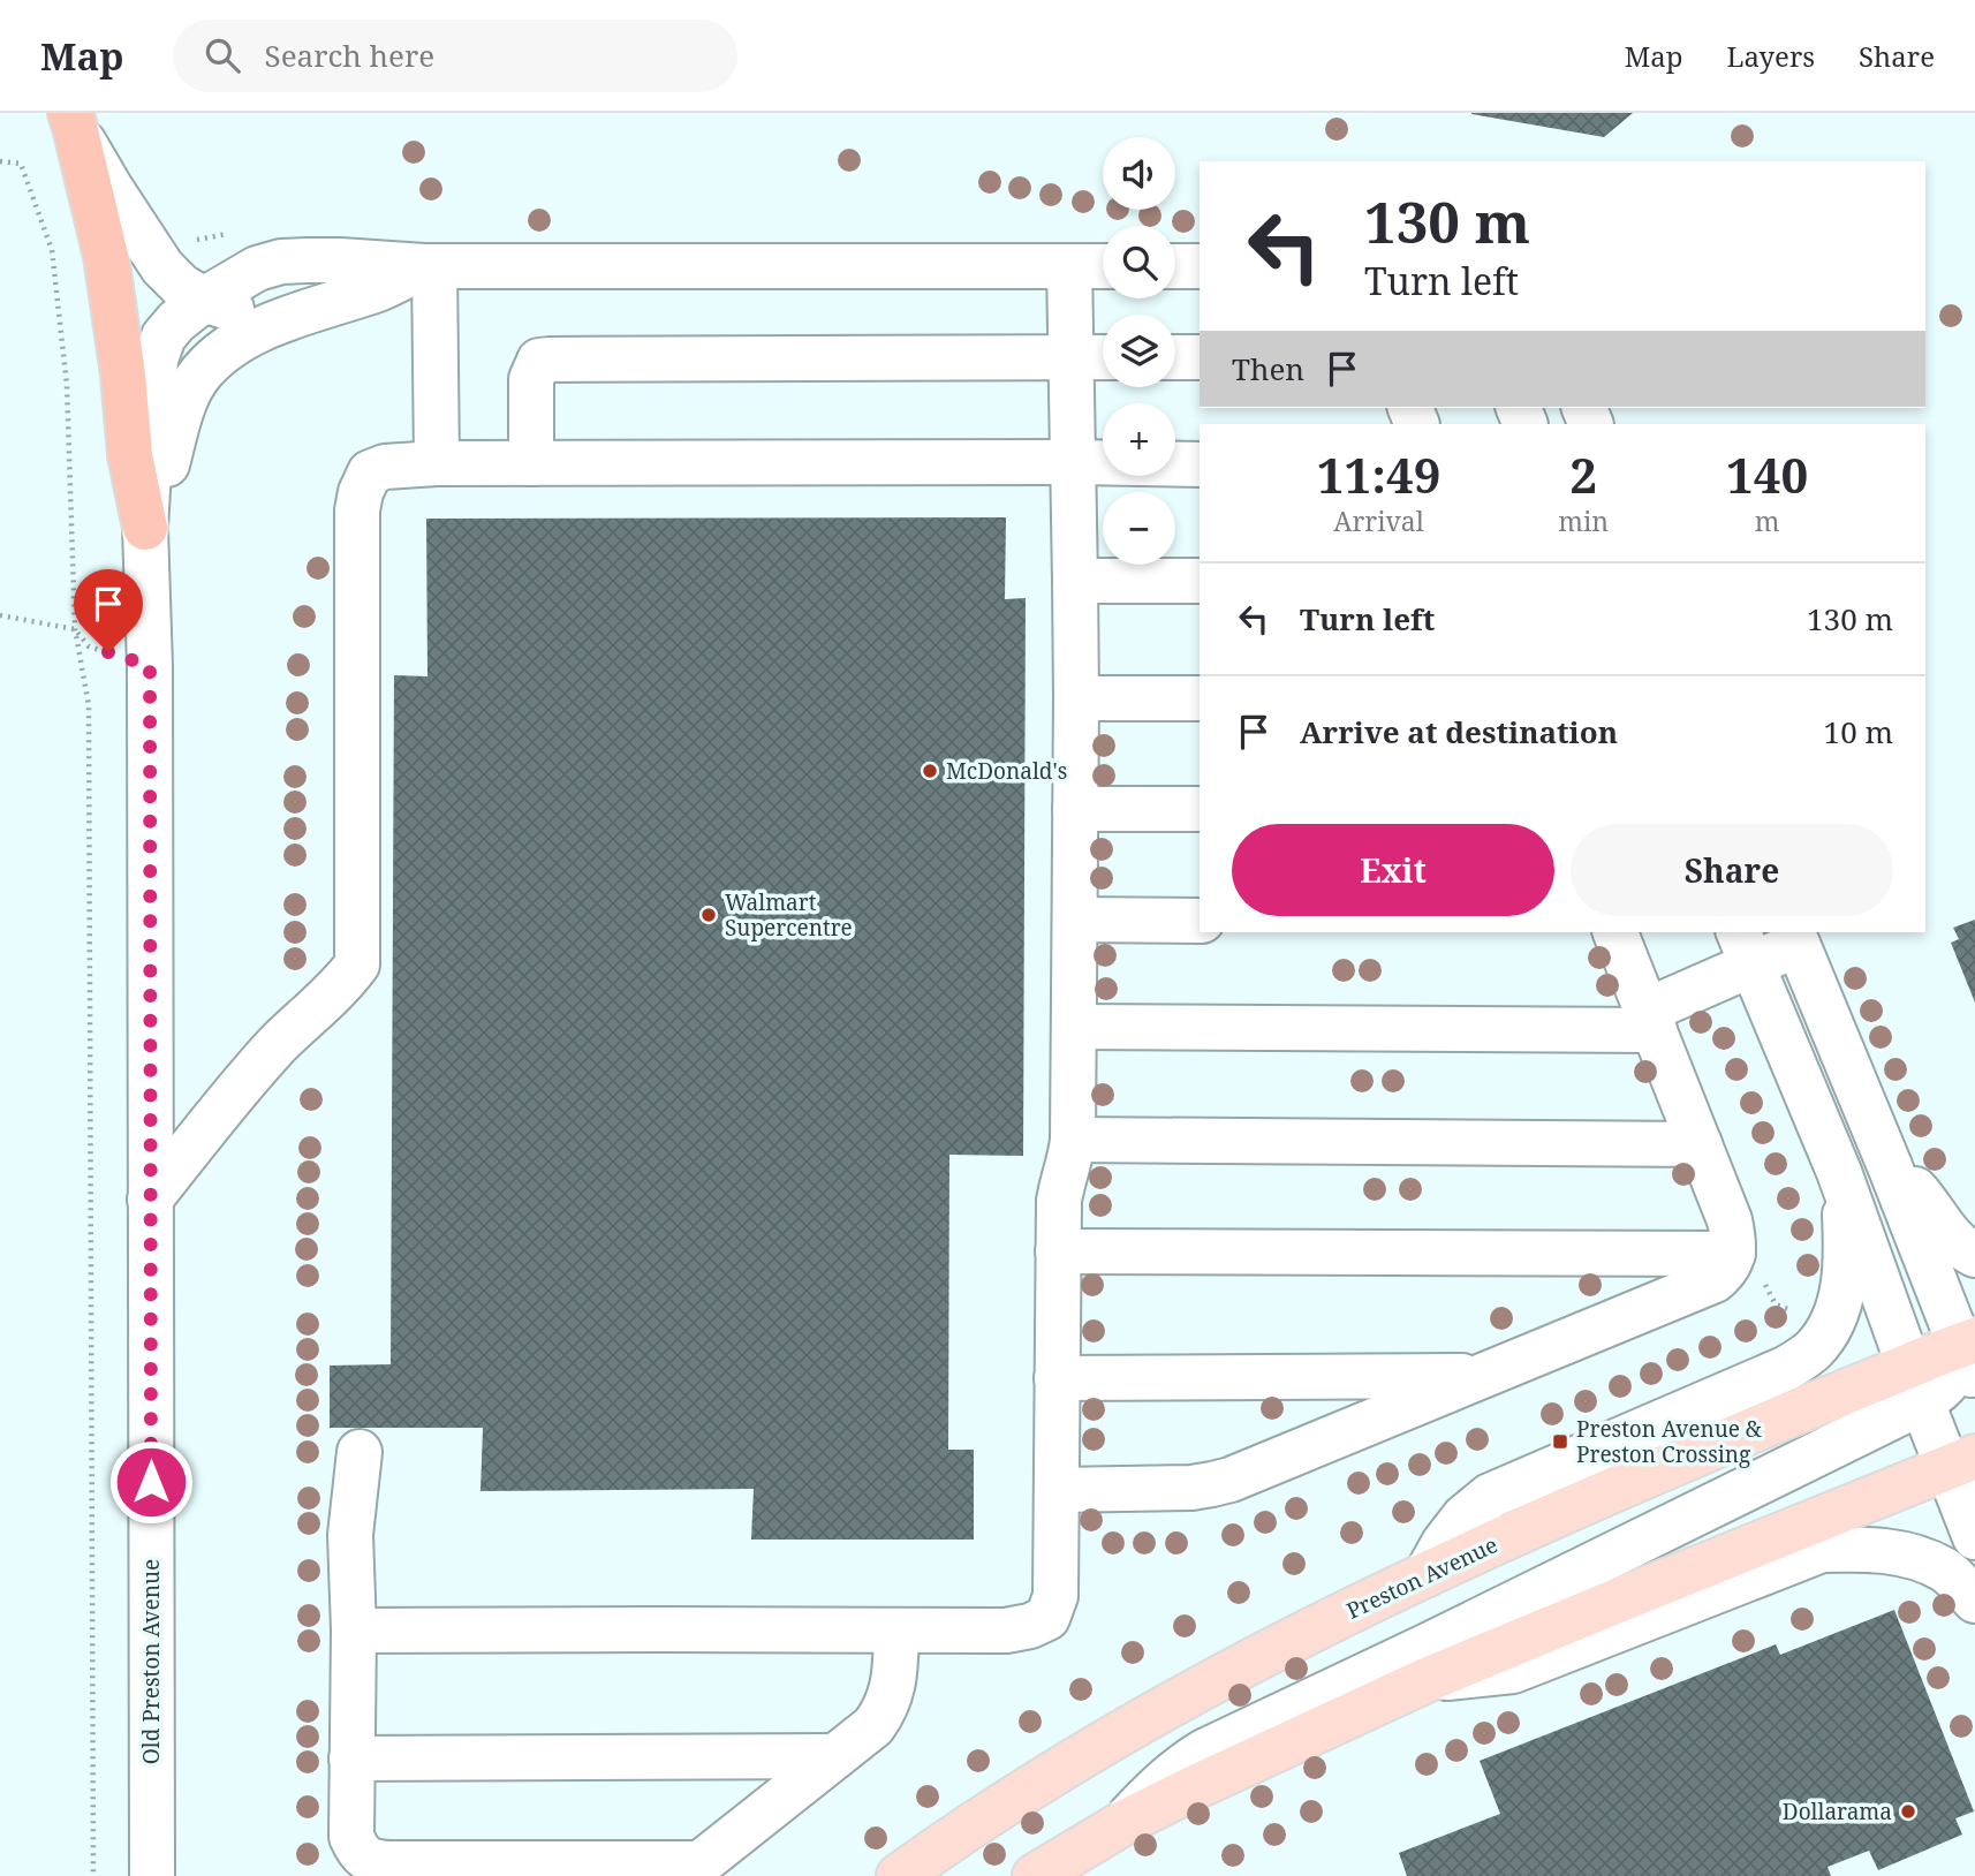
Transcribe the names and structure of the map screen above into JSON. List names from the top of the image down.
{
  "streets": {
    "main road": ["Preston Avenue"],
    "street": ["Old Preston Avenue"]
  },
  "places": {
    "other": ["McDonald's", "Walmart Supercentre", "Dollarama"],
    "transit": ["Preston Avenue & Preston Crossing"]
  },
  "page": {
    "header": "Map",
    "search": "Search here",
    "nav": ["Map", "Layers", "Share"],
    "map_buttons": ["+", "−"],
    "turn": ["130 m", "Turn left"],
    "then": "Then",
    "eta": [
      "11:49",
      "Arrival",
      "2",
      "min",
      "140",
      "m"
    ],
    "list": [
      {
        "name": "Turn left",
        "value": "130 m"
      },
      {
        "name": "Arrive at destination",
        "value": "10 m"
      }
    ],
    "buttons": ["Exit", "Share"]
  }
}
